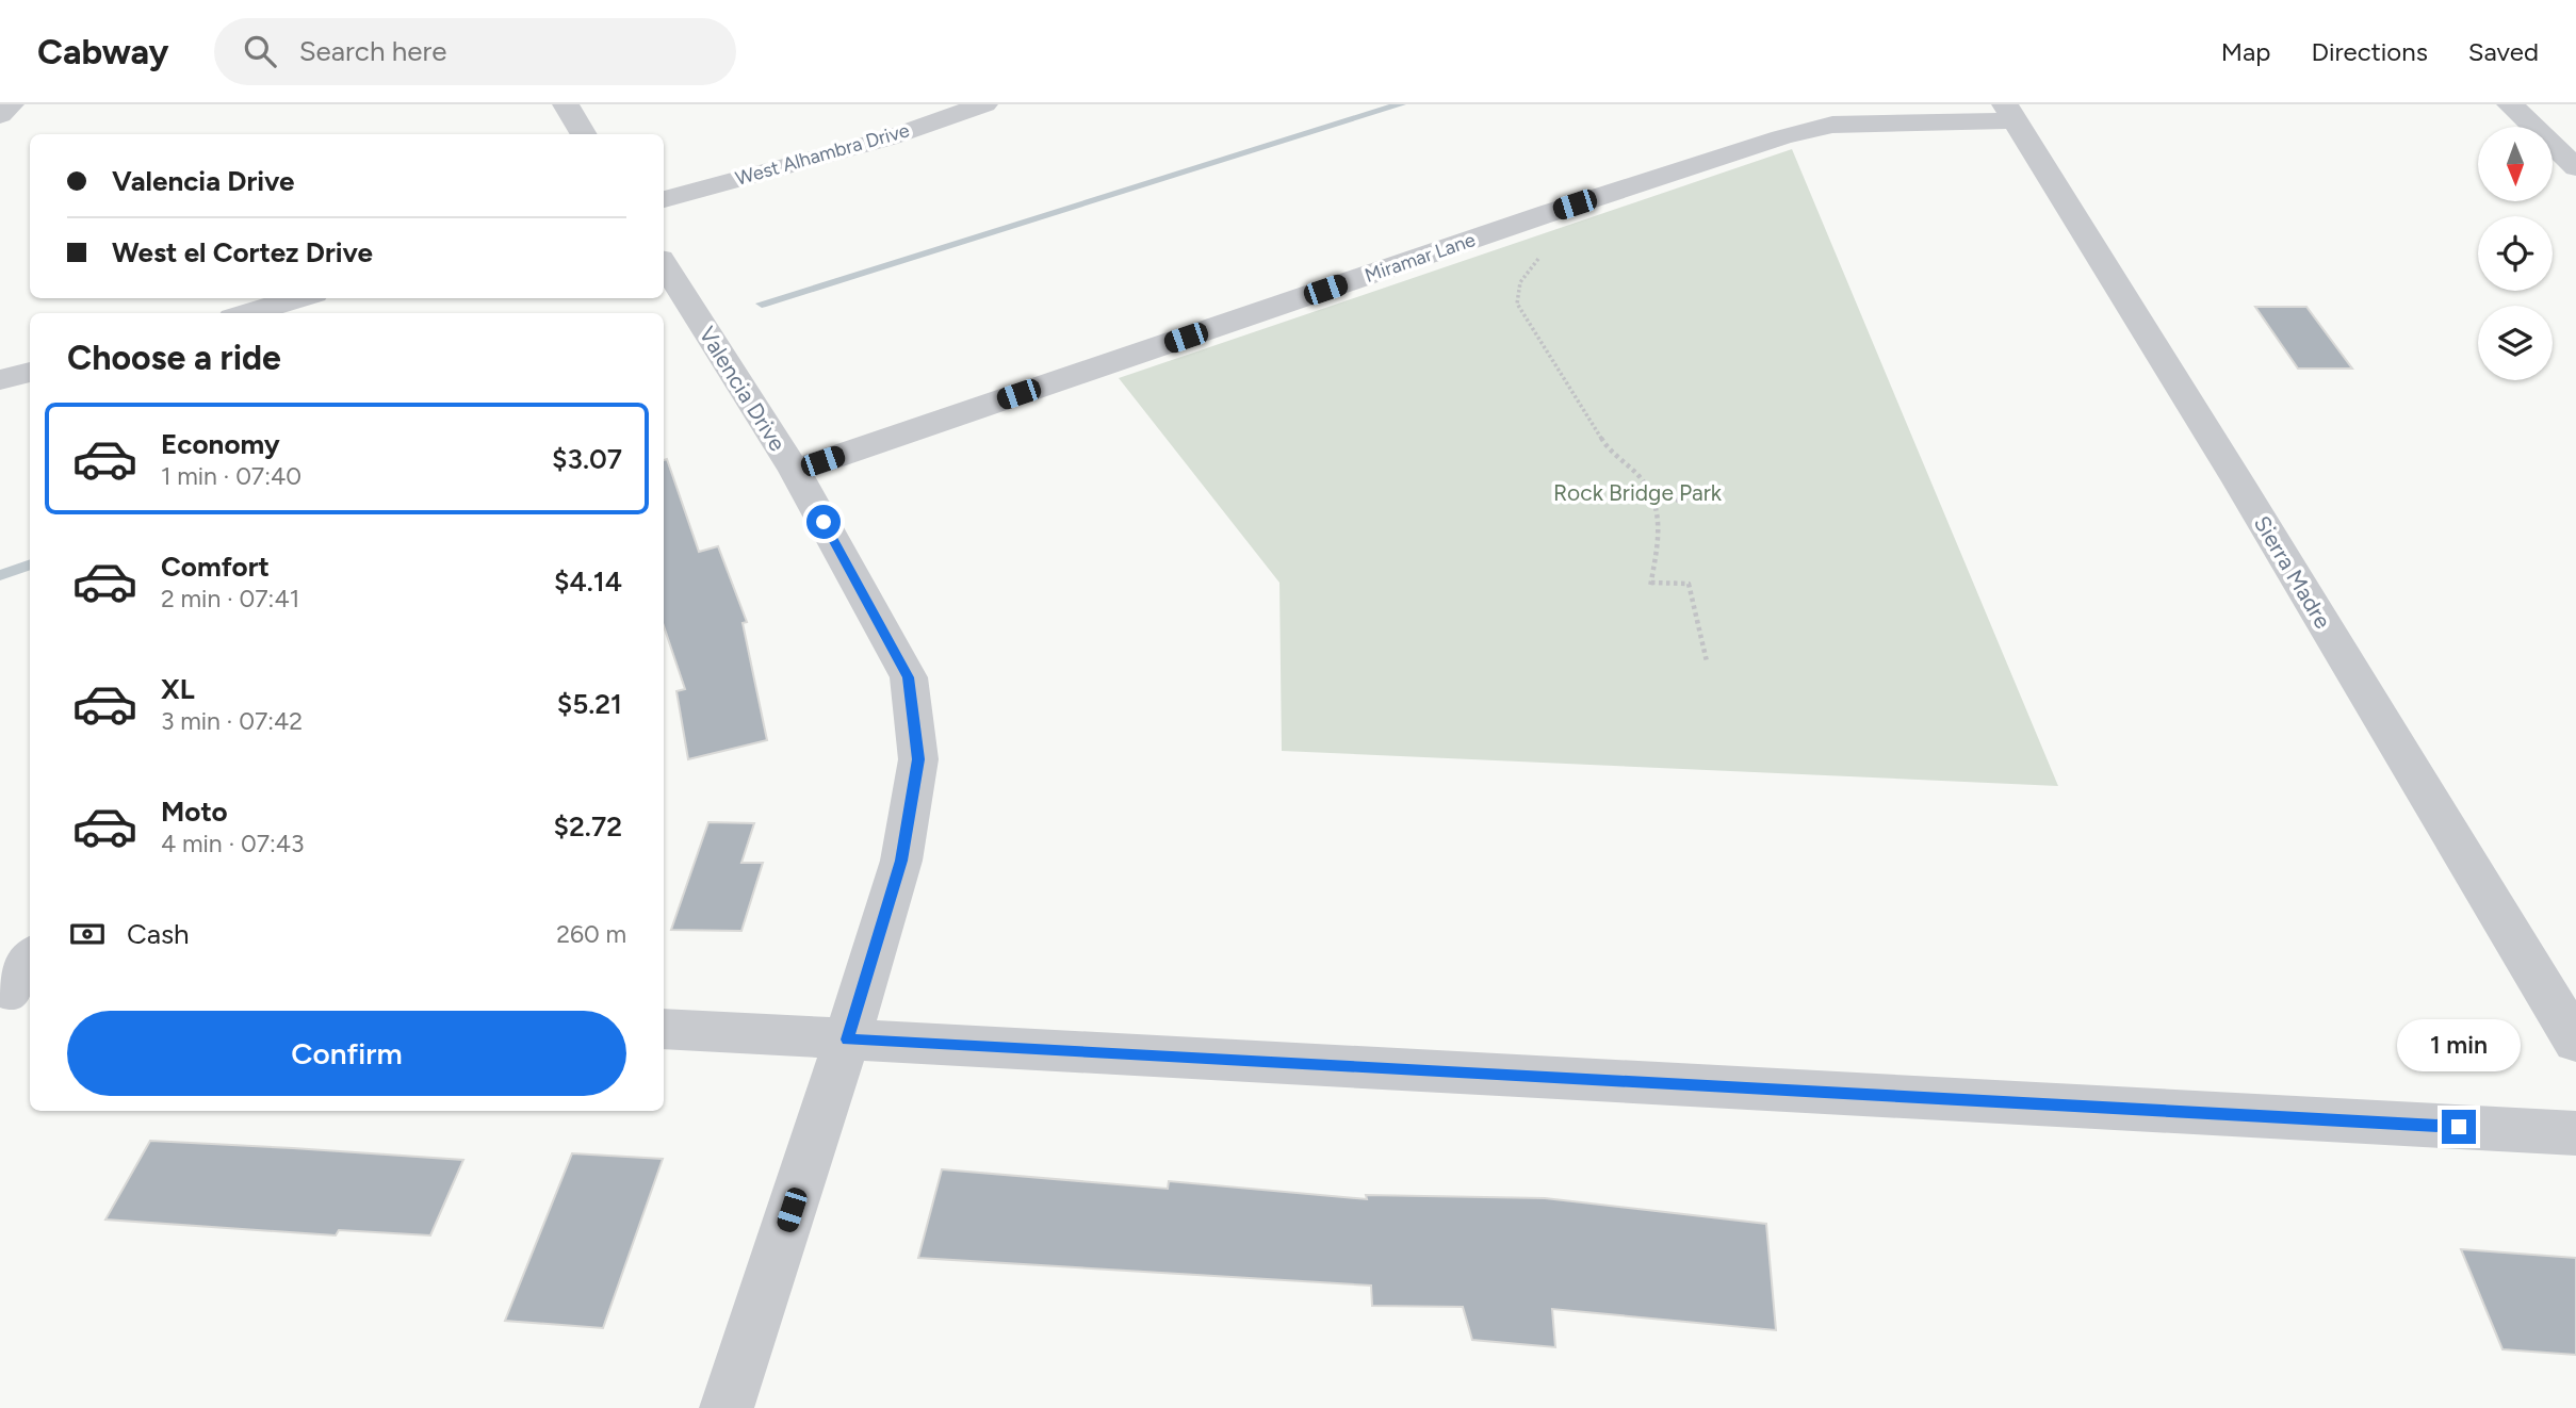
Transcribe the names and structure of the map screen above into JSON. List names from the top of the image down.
{
  "streets": {
    "street": [
      "West Alhambra Drive",
      "Miramar Lane",
      "Valencia Drive",
      "Sierra Madre"
    ]
  },
  "crossings": [
    ["Miramar Lane", "Valencia Drive"],
    ["Miramar Lane", "Sierra Madre"]
  ],
  "parks": ["Rock Bridge Park"],
  "north": "bottom",
  "page": {
    "header": "Cabway",
    "search": "Search here",
    "nav": ["Map", "Directions", "Saved"],
    "banner": ["Valencia Drive", "West el Cortez Drive"],
    "heading": "Choose a ride",
    "list": [
      {
        "name": "Economy",
        "note": "1 min · 07:40",
        "value": "$3.07"
      },
      {
        "name": "Comfort",
        "note": "2 min · 07:41",
        "value": "$4.14"
      },
      {
        "name": "XL",
        "note": "3 min · 07:42",
        "value": "$5.21"
      },
      {
        "name": "Moto",
        "note": "4 min · 07:43",
        "value": "$2.72"
      }
    ],
    "pay": ["Cash", "260 m"],
    "buttons": "Confirm",
    "bubble": "1 min"
  }
}
